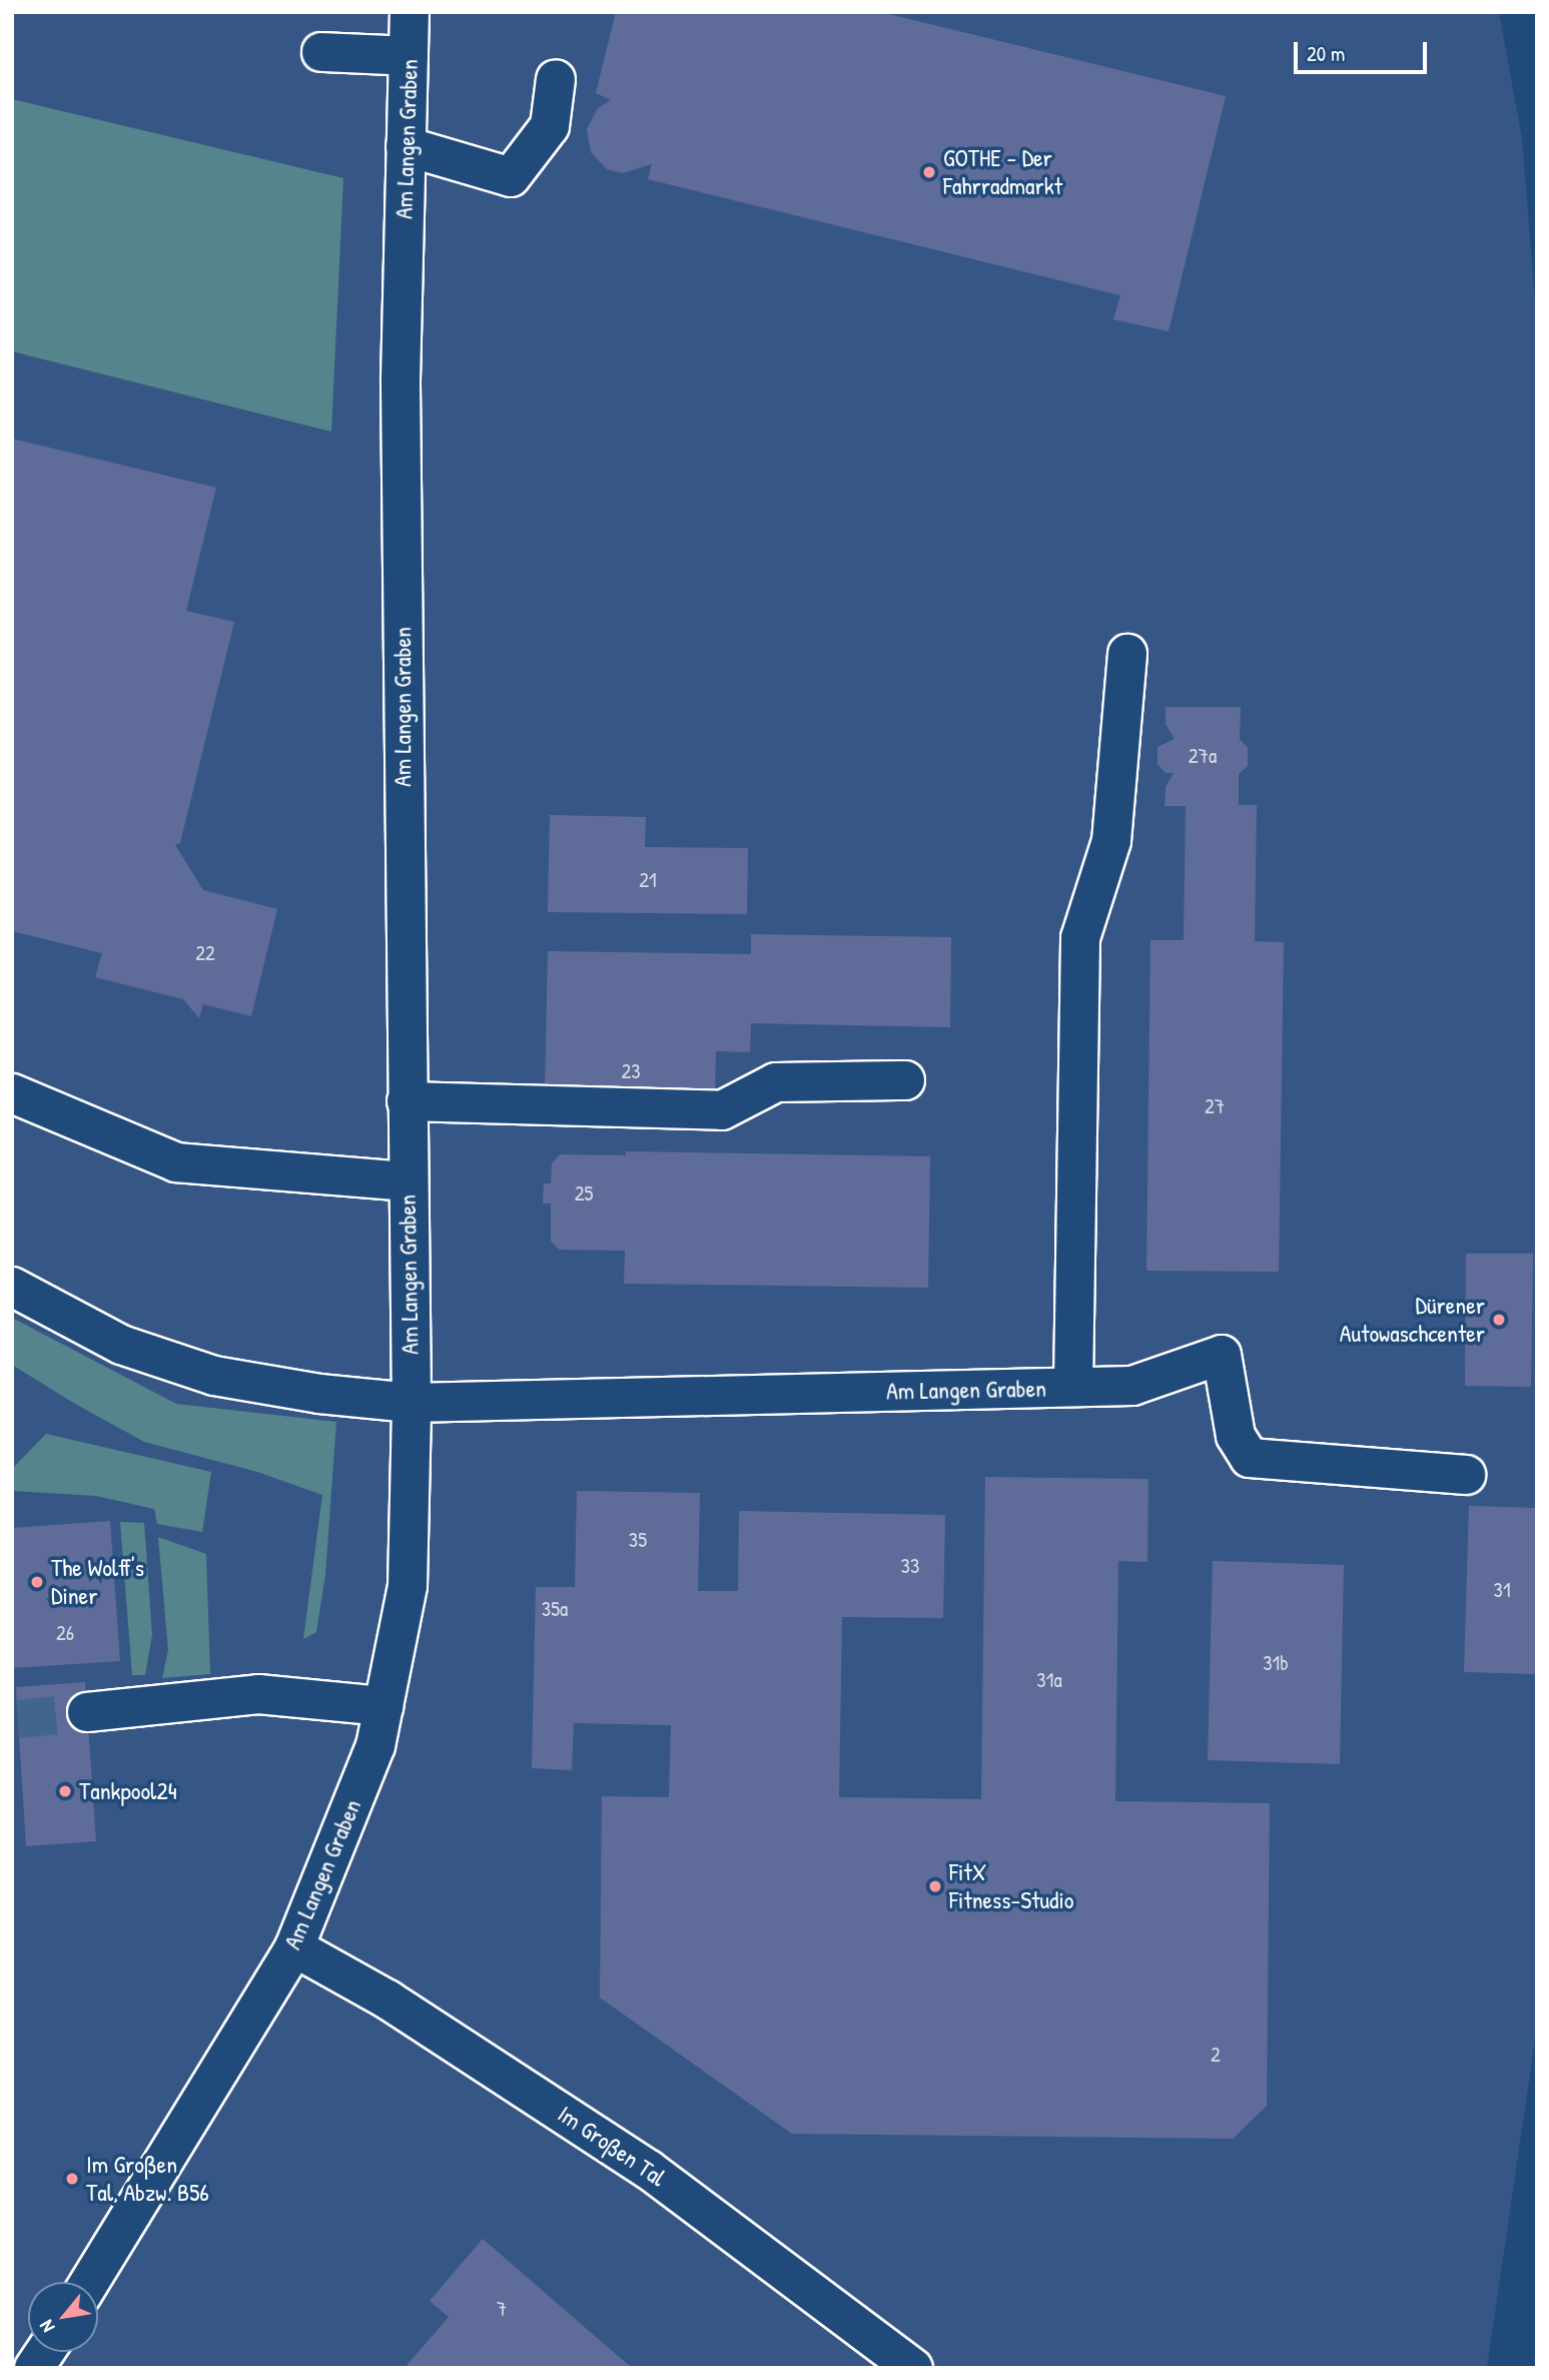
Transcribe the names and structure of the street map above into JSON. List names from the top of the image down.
{
  "streets": {
    "street": ["Am Langen Graben", "Im Großen Tal"]
  },
  "crossings": [
    ["Am Langen Graben", "Im Großen Tal"]
  ],
  "places": [
    "GOTHE - Der Fahrradmarkt",
    "Dürener Autowaschcenter",
    "The Wolff's Diner",
    "Tankpool24",
    "FitX Fitness-Studio",
    "Im Großen Tal, Abzw. B56"
  ],
  "house_numbers": [
    "27a",
    "21",
    "22",
    "23",
    "27",
    "25",
    "35",
    "33",
    "31",
    "35a",
    "26",
    "31b",
    "31a",
    "2",
    "7"
  ],
  "scale_bar": "20 m",
  "north": "bottom left"
}
